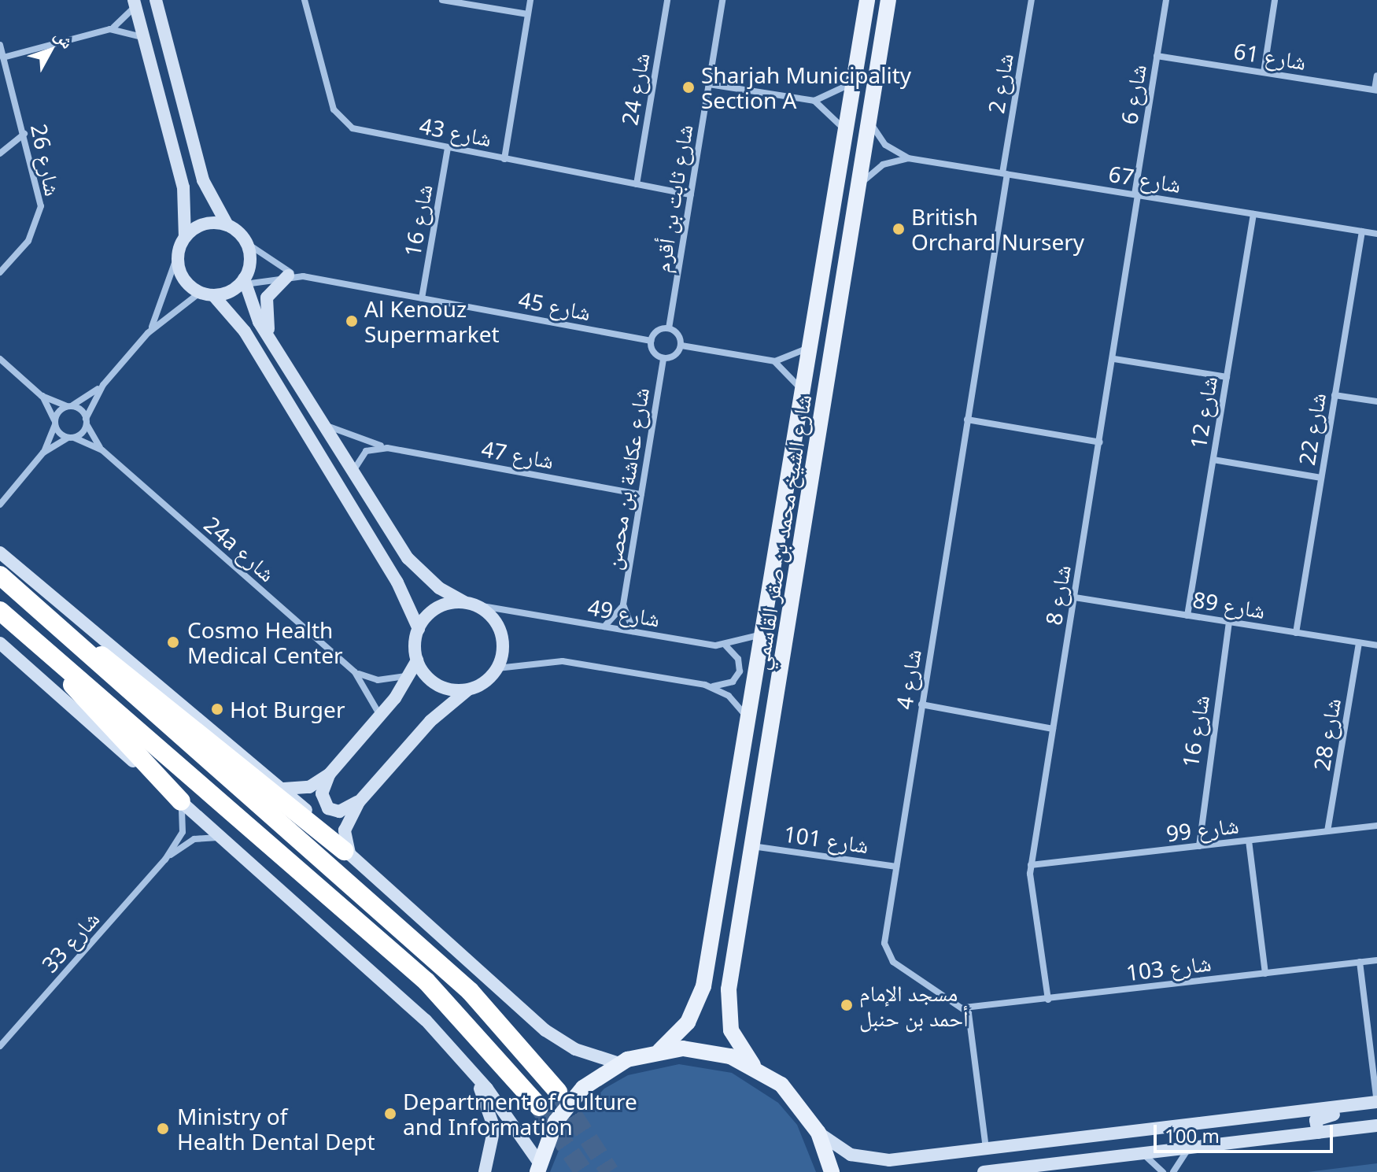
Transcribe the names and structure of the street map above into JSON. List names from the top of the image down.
{
  "streets": {
    "main road": ["شارع الشيخ محمد بن صقر القاسمي"],
    "street": [
      "شارع 61",
      "شارع 2",
      "شارع 24",
      "شارع 6",
      "شارع 43",
      "شارع 26",
      "شارع 67",
      "شارع ثابت بن أقرم",
      "شارع 16",
      "شارع 45",
      "شارع 12",
      "شارع 22",
      "شارع 47",
      "شارع عكاشة بن محصن",
      "24a شارع",
      "شارع 8",
      "شارع 89",
      "شارع 49",
      "شارع 4",
      "شارع 28",
      "شارع 99",
      "شارع 101",
      "شارع 33",
      "شارع 103"
    ]
  },
  "crossings": [
    ["شارع 61", "شارع 6"],
    ["شارع 2", "شارع 67"],
    ["شارع 2", "شارع 4"],
    ["شارع 24", "شارع 43"],
    ["شارع 6", "شارع 67"],
    ["شارع 6", "شارع 8"],
    ["شارع 43", "شارع ثابت بن أقرم"],
    ["شارع 43", "شارع 16"],
    ["شارع 67", "شارع 12"],
    ["شارع 67", "شارع 22"],
    ["شارع 67", "شارع الشيخ محمد بن صقر القاسمي"],
    ["شارع 67", "شارع 8"],
    ["شارع 67", "شارع 4"],
    ["شارع ثابت بن أقرم", "شارع 45"],
    ["شارع ثابت بن أقرم", "شارع عكاشة بن محصن"],
    ["شارع 16", "شارع 45"],
    ["شارع 16", "شارع 89"],
    ["شارع 16", "شارع 99"],
    ["شارع 45", "شارع عكاشة بن محصن"],
    ["شارع 12", "شارع 89"],
    ["شارع 22", "شارع 89"],
    ["شارع 47", "شارع عكاشة بن محصن"],
    ["شارع عكاشة بن محصن", "شارع 49"],
    ["شارع الشيخ محمد بن صقر القاسمي", "شارع 49"],
    ["شارع الشيخ محمد بن صقر القاسمي", "شارع 101"],
    ["شارع 8", "شارع 89"],
    ["شارع 8", "شارع 99"],
    ["شارع 8", "شارع 103"],
    ["شارع 89", "شارع 28"],
    ["شارع 4", "شارع 101"],
    ["شارع 4", "شارع 103"],
    ["شارع 28", "شارع 99"]
  ],
  "places": [
    "Sharjah Municipality Section A",
    "British Orchard Nursery",
    "Al Kenouz Supermarket",
    "Cosmo Health Medical Center",
    "Hot Burger",
    "مسجد الإمام أحمد بن حنبل",
    "Department of Culture and Information",
    "Ministry of Health Dental Dept"
  ],
  "scale_bar": "100 m",
  "north": "top right"
}
